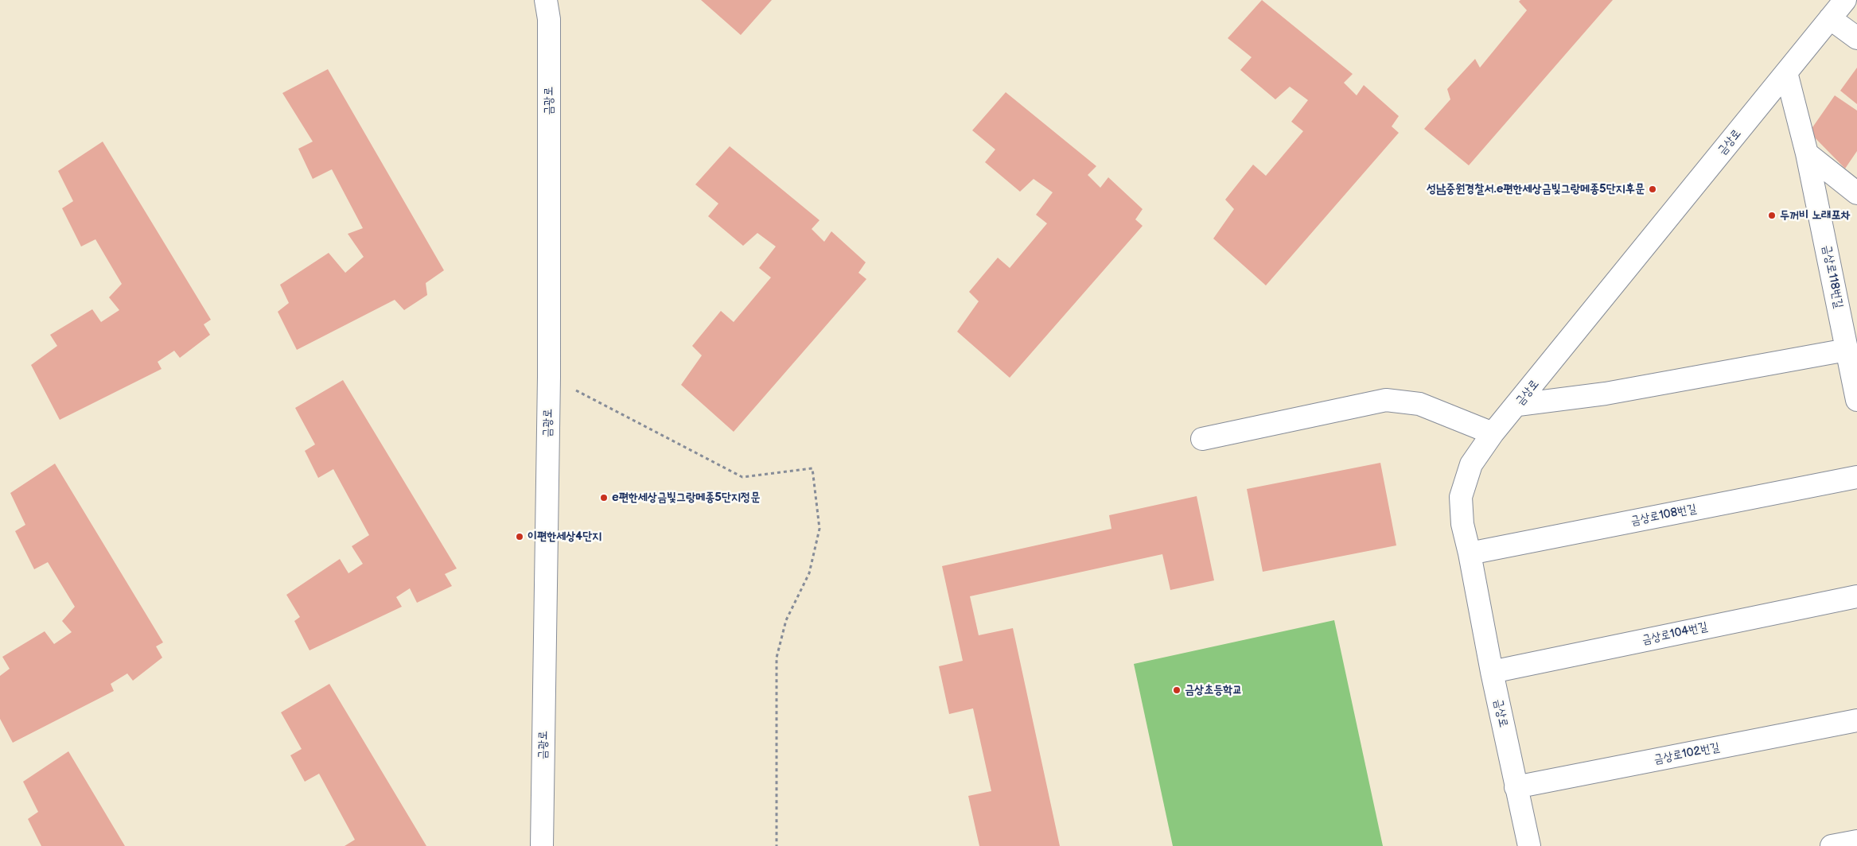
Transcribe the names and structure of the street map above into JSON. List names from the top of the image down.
{
  "streets": {
    "street": [
      "금광로",
      "금상로",
      "금상로118번길",
      "금상로108번길",
      "금상로104번길",
      "금상로102번길"
    ]
  },
  "crossings": [
    ["금상로", "금상로118번길"],
    ["금상로", "금상로108번길"],
    ["금상로", "금상로104번길"],
    ["금상로", "금상로102번길"]
  ],
  "places": [
    "성남중원경찰서.e편한세상금빛그랑메종5단지후문",
    "두꺼비 노래포차",
    "e편한세상금빛그랑메종5단지정문",
    "이편한세상4단지",
    "금상초등학교"
  ]
}
